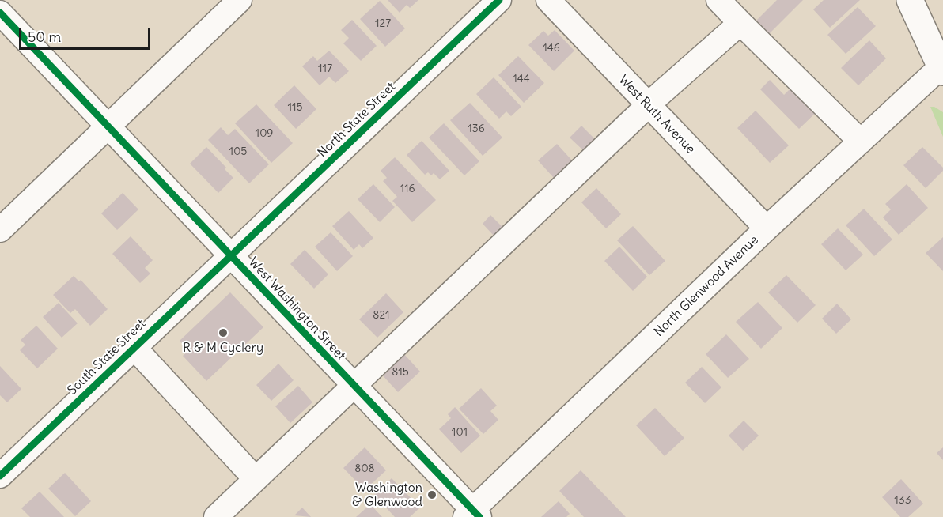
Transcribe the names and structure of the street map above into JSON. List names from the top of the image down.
{
  "streets": {
    "street": [
      "West Ruth Avenue",
      "North State Street",
      "North Glenwood Avenue",
      "West Washington Street",
      "South State Street"
    ]
  },
  "crossings": [
    ["West Ruth Avenue", "North Glenwood Avenue"],
    ["North State Street", "West Washington Street"],
    ["North State Street", "South State Street"],
    ["North Glenwood Avenue", "West Washington Street"],
    ["West Washington Street", "South State Street"]
  ],
  "places": ["R & M Cyclery", "Washington & Glenwood"],
  "house_numbers": [
    "127",
    "146",
    "117",
    "144",
    "115",
    "136",
    "109",
    "105",
    "116",
    "821",
    "815",
    "101",
    "808",
    "133"
  ],
  "scale_bar": "50 m"
}
